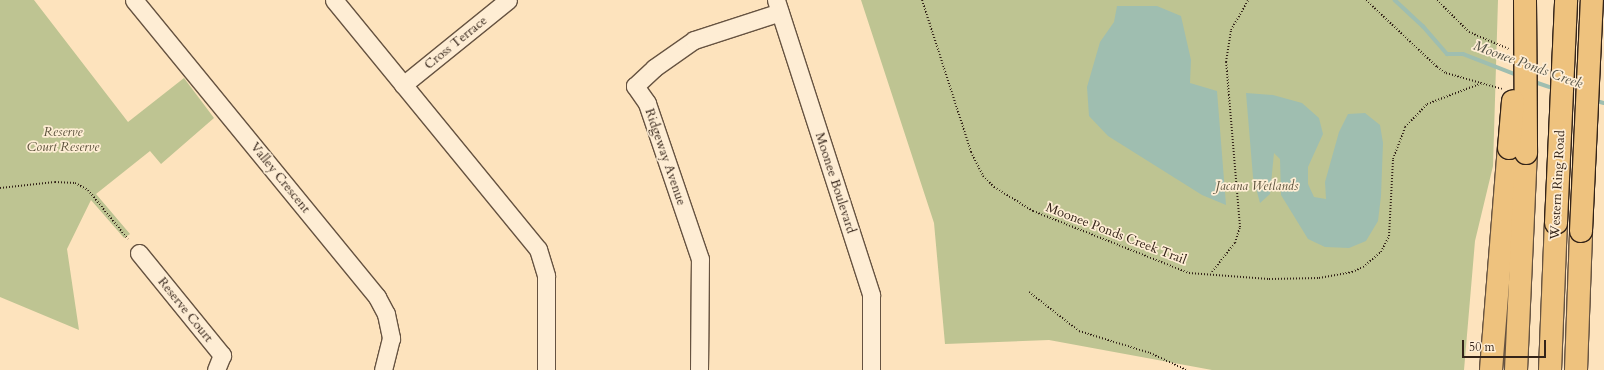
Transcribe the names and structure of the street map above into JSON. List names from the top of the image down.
{
  "streets": {
    "highway": ["Western Ring Road"],
    "street": [
      "Cross Terrace",
      "Ridgeway Avenue",
      "Valley Crescent",
      "Moonee Boulevard",
      "Reserve Court"
    ],
    "path": ["Moonee Ponds Creek Trail"]
  },
  "crossings": [
    ["Ridgeway Avenue", "Moonee Boulevard"]
  ],
  "water": ["Moonee Ponds Creek"],
  "parks": ["Reserve Court Reserve", "Jacana Wetlands"],
  "scale_bar": "50 m"
}
